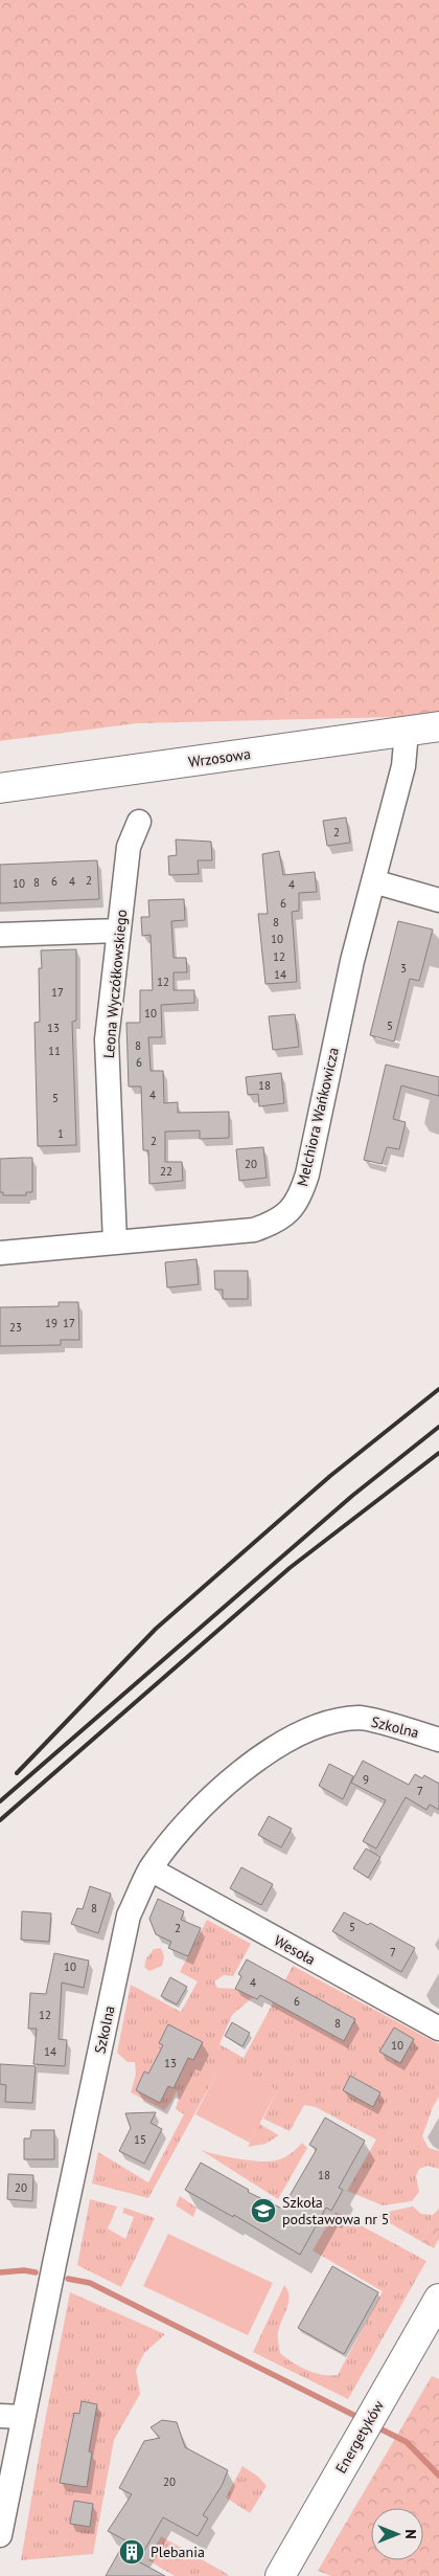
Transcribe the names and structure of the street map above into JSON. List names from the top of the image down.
{
  "streets": {
    "street": [
      "Wrzosowa",
      "Leona Wyczółkowskiego",
      "Melchiora Wańkowicza",
      "Szkolna",
      "Wesoła",
      "Energetyków"
    ]
  },
  "crossings": [
    ["Wrzosowa", "Melchiora Wańkowicza"],
    ["Leona Wyczółkowskiego", "Melchiora Wańkowicza"],
    ["Szkolna", "Wesoła"]
  ],
  "places": {
    "school or university": ["Szkoła podstawowa nr 5"],
    "building": ["Plebania"]
  },
  "house_numbers": [
    "2",
    "2",
    "6",
    "4",
    "8",
    "10",
    "4",
    "6",
    "8",
    "10",
    "12",
    "3",
    "14",
    "12",
    "17",
    "10",
    "5",
    "13",
    "8",
    "11",
    "6",
    "18",
    "4",
    "5",
    "1",
    "2",
    "20",
    "22",
    "19",
    "17",
    "23",
    "9",
    "7",
    "8",
    "5",
    "2",
    "7",
    "10",
    "4",
    "6",
    "12",
    "8",
    "10",
    "14",
    "13",
    "15",
    "18",
    "20",
    "20"
  ],
  "north": "right"
}
